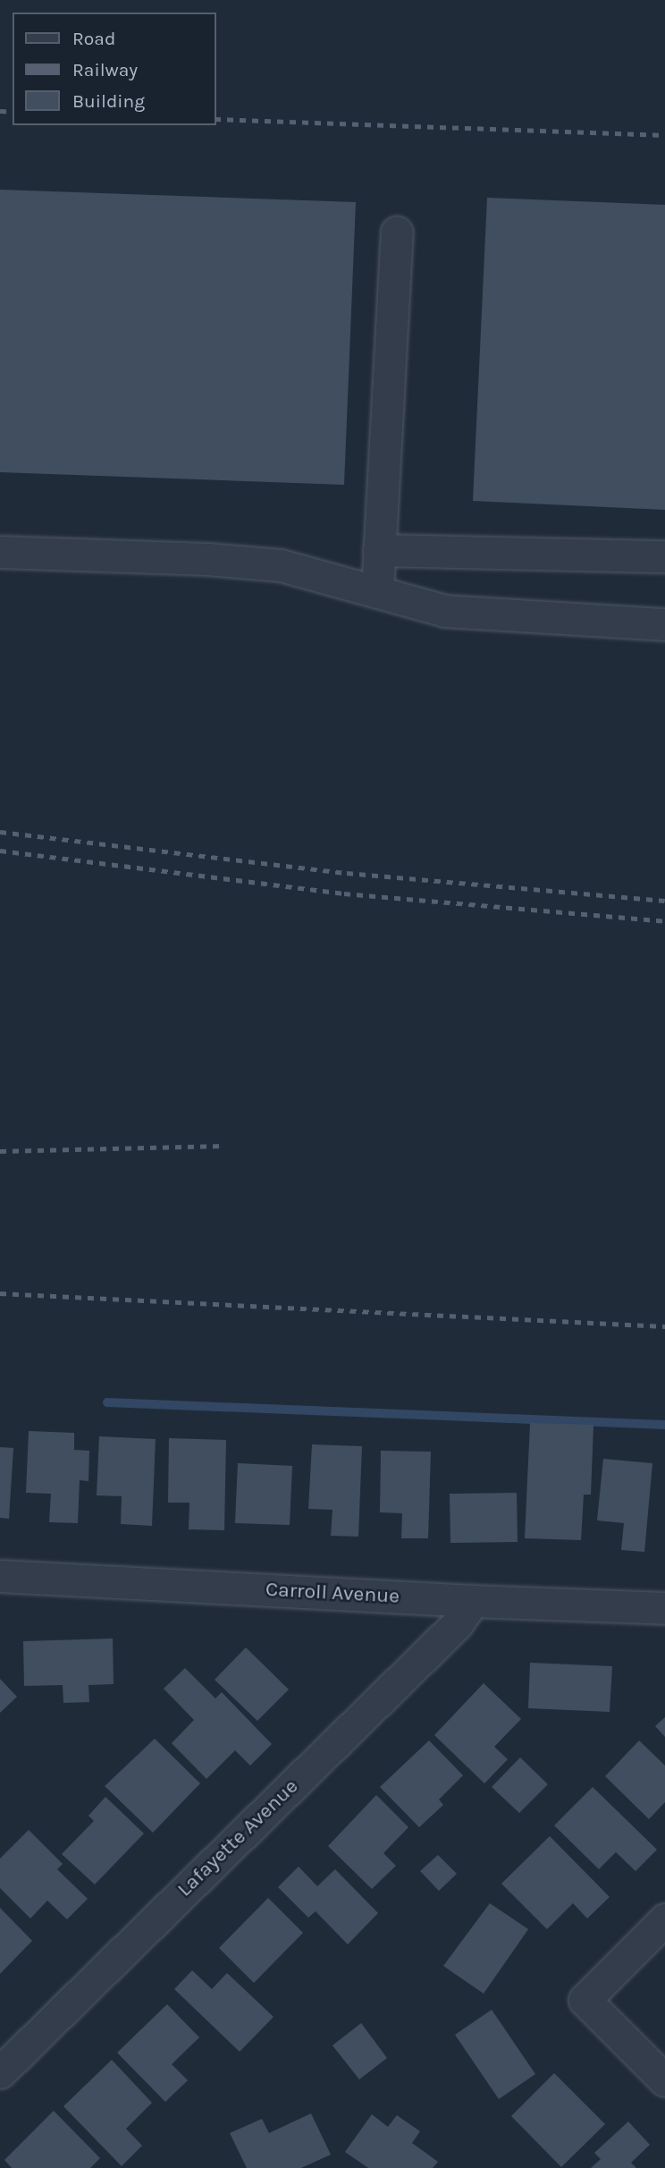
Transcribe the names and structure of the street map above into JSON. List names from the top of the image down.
{
  "streets": {
    "street": ["Carroll Avenue", "Lafayette Avenue"]
  },
  "crossings": [
    ["Carroll Avenue", "Lafayette Avenue"]
  ],
  "legend": ["Road", "Railway", "Building"]
}
